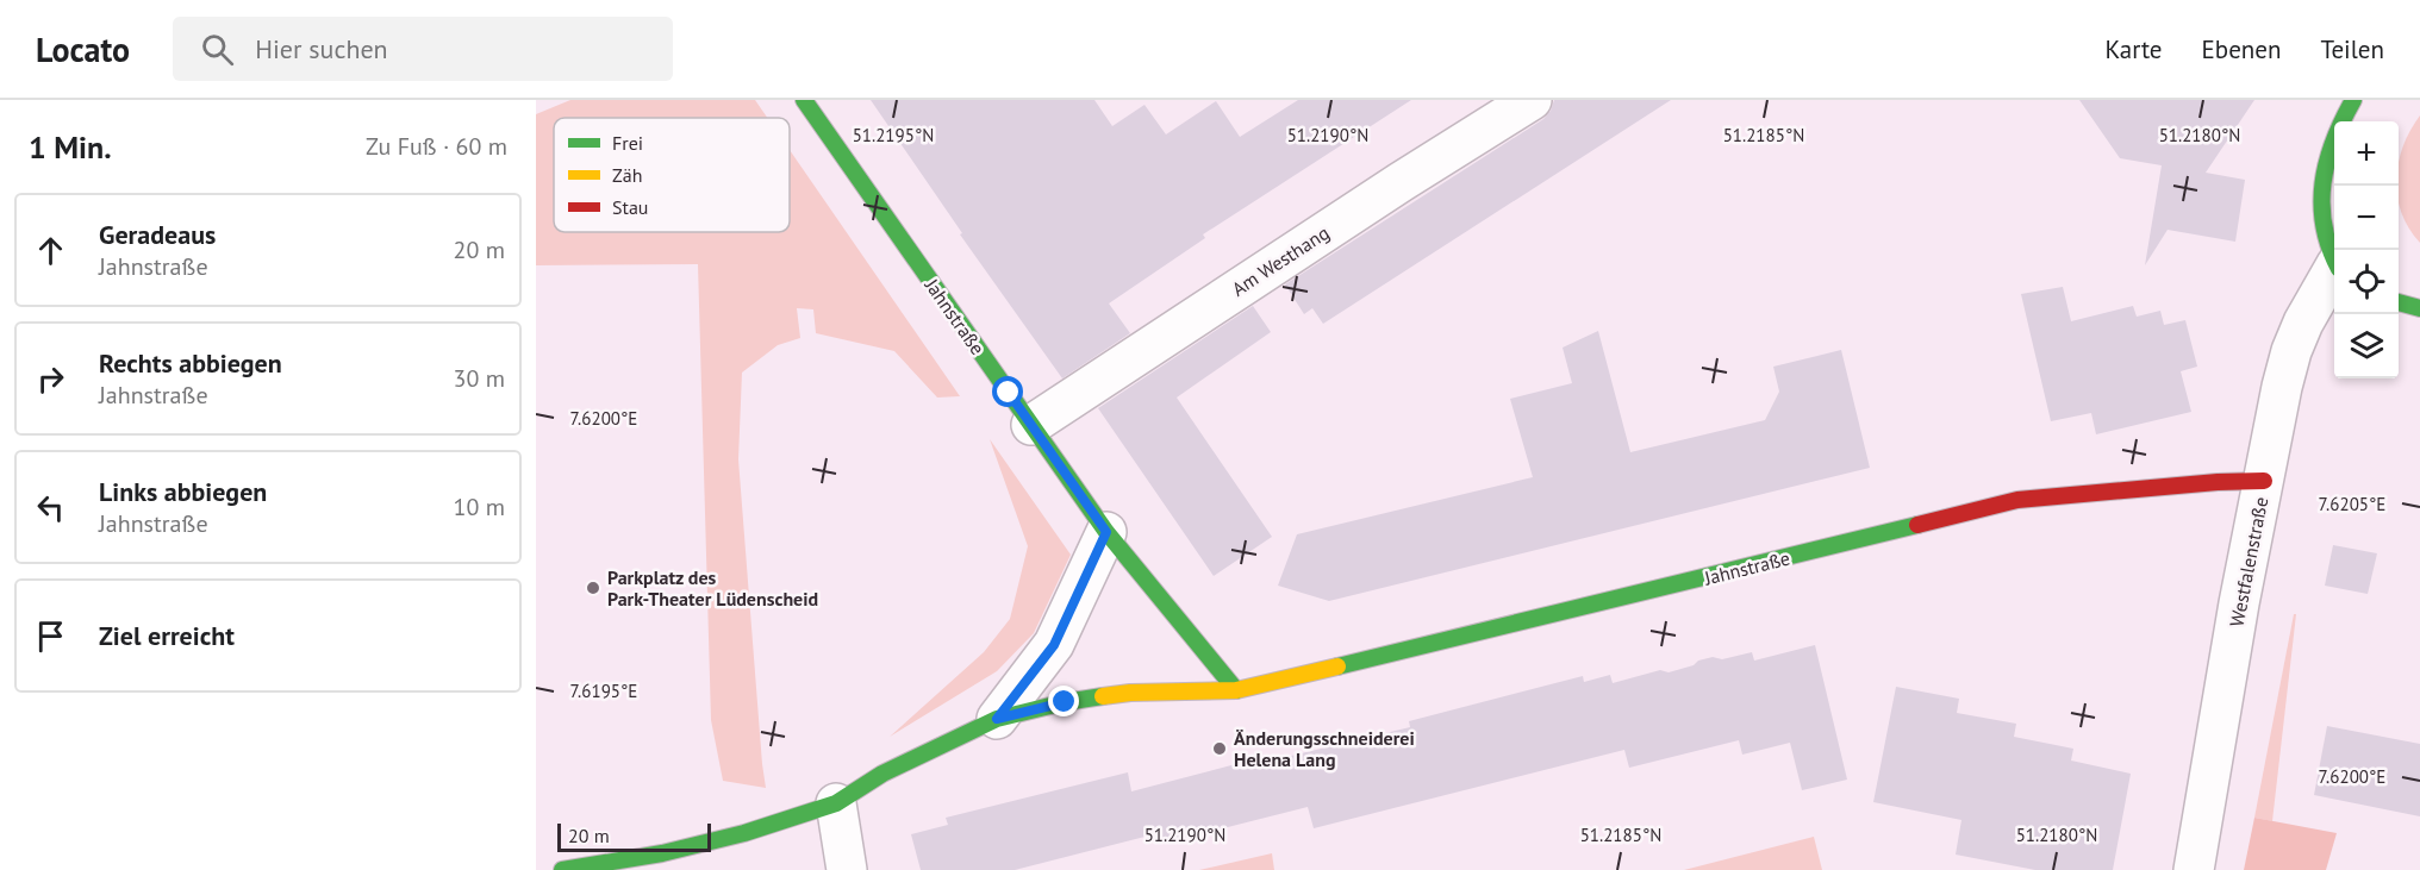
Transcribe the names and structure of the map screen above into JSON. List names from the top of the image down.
{
  "streets": {
    "street": ["Am Westhang", "Jahnstraße", "Westfalenstraße"]
  },
  "crossings": [
    ["Am Westhang", "Jahnstraße"],
    ["Jahnstraße", "Westfalenstraße"]
  ],
  "places": ["Parkplatz des Park-Theater Lüdenscheid", "Änderungsschneiderei Helena Lang"],
  "legend": ["Frei", "Zäh", "Stau"],
  "scale_bar": "20 m",
  "page": {
    "header": "Locato",
    "search": "Hier suchen",
    "nav": ["Karte", "Ebenen", "Teilen"],
    "heading": ["1 Min.", "Zu Fuß · 60 m"],
    "map_buttons": ["+", "−"],
    "list": [
      ["Geradeaus", "Jahnstraße", "20 m"],
      ["Rechts abbiegen", "Jahnstraße", "30 m"],
      ["Links abbiegen", "Jahnstraße", "10 m"],
      "Ziel erreicht"
    ],
    "scale": "20 m"
  },
  "coordinates": [
    "51.2195°N",
    "51.2190°N",
    "51.2185°N",
    "51.2180°N",
    "7.6200°E",
    "7.6205°E",
    "7.6195°E"
  ]
}
